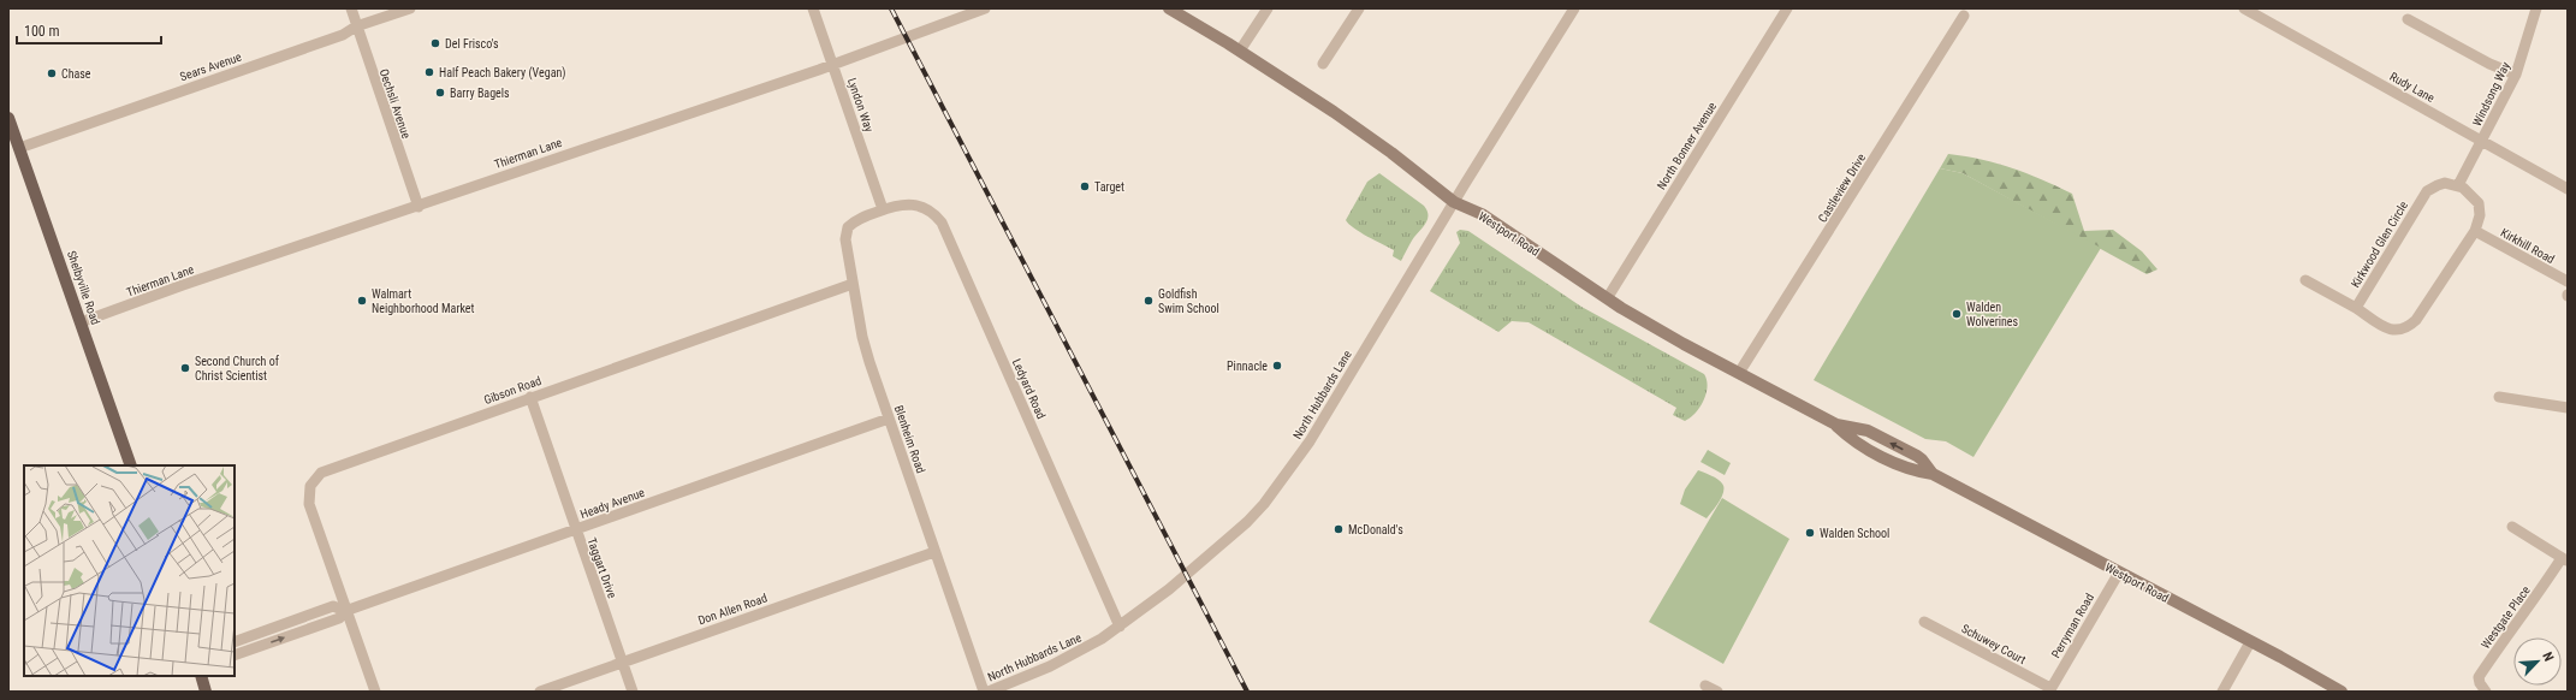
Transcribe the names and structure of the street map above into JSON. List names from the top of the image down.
{
  "streets": {
    "main road": ["Westport Road", "Shelbyville Road"],
    "street": [
      "Sears Avenue",
      "Rudy Lane",
      "Windsong Way",
      "Oechsli Avenue",
      "Lyndon Way",
      "North Bonner Avenue",
      "Thierman Lane",
      "Castleview Drive",
      "Kirkwood Glen Circle",
      "Kirkhill Road",
      "Ledyard Road",
      "Gibson Road",
      "North Hubbards Lane",
      "Blenheim Road",
      "Heady Avenue",
      "Taggart Drive",
      "Don Allen Road",
      "Westgate Place",
      "Perryman Road",
      "Schuwey Court"
    ]
  },
  "crossings": [
    ["Sears Avenue", "Oechsli Avenue"],
    ["Sears Avenue", "Shelbyville Road"],
    ["Rudy Lane", "Windsong Way"],
    ["Windsong Way", "Kirkwood Glen Circle"],
    ["Oechsli Avenue", "Thierman Lane"],
    ["Lyndon Way", "Thierman Lane"],
    ["Lyndon Way", "Ledyard Road"],
    ["Lyndon Way", "Blenheim Road"],
    ["North Bonner Avenue", "Westport Road"],
    ["Thierman Lane", "Shelbyville Road"],
    ["Castleview Drive", "Westport Road"],
    ["Westport Road", "North Hubbards Lane"],
    ["Westport Road", "Perryman Road"],
    ["Ledyard Road", "North Hubbards Lane"],
    ["Ledyard Road", "Blenheim Road"],
    ["Gibson Road", "Blenheim Road"],
    ["Gibson Road", "Heady Avenue"],
    ["Gibson Road", "Taggart Drive"],
    ["Blenheim Road", "Heady Avenue"],
    ["Blenheim Road", "Don Allen Road"],
    ["Heady Avenue", "Taggart Drive"],
    ["Taggart Drive", "Don Allen Road"],
    ["Perryman Road", "Schuwey Court"]
  ],
  "places": [
    "Del Frisco's",
    "Half Peach Bakery (Vegan)",
    "Chase",
    "Barry Bagels",
    "Target",
    "Walmart Neighborhood Market",
    "Goldfish Swim School",
    "Walden Wolverines",
    "Pinnacle",
    "Second Church of Christ Scientist",
    "McDonald's",
    "Walden School"
  ],
  "scale_bar": "100 m",
  "north": "top right"
}
